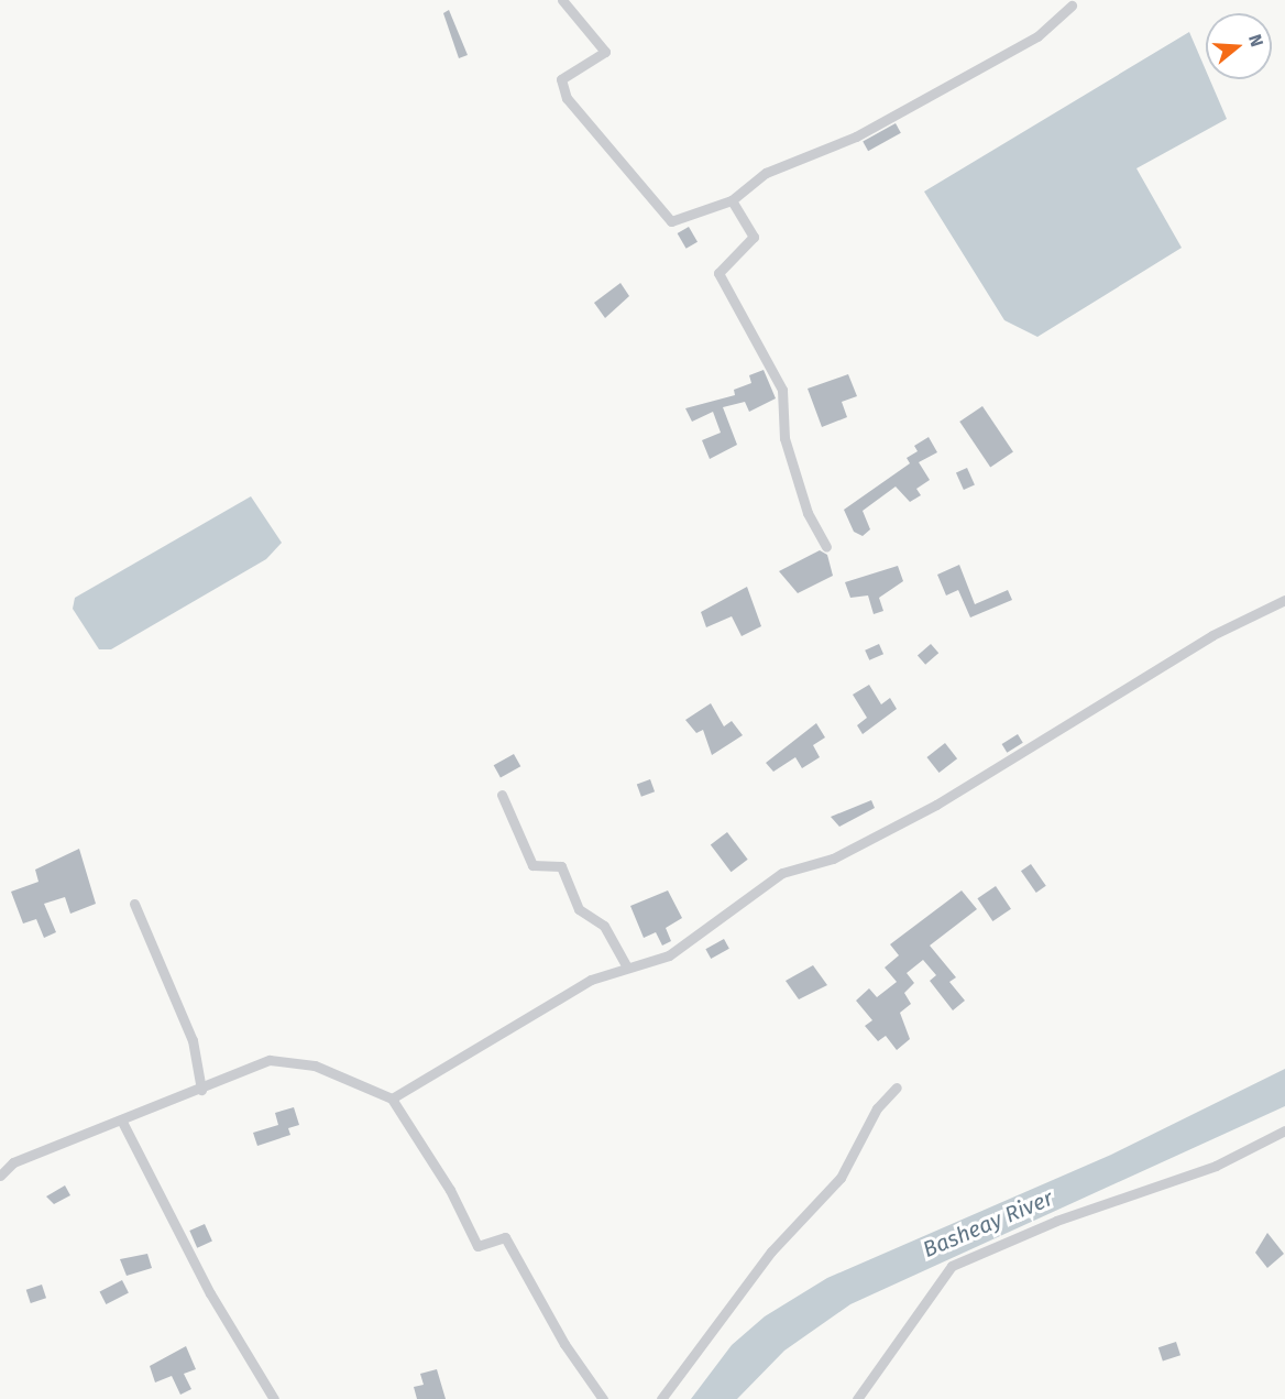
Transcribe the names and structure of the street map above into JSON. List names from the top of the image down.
{
  "water": ["Basheay River"],
  "north": "right"
}
